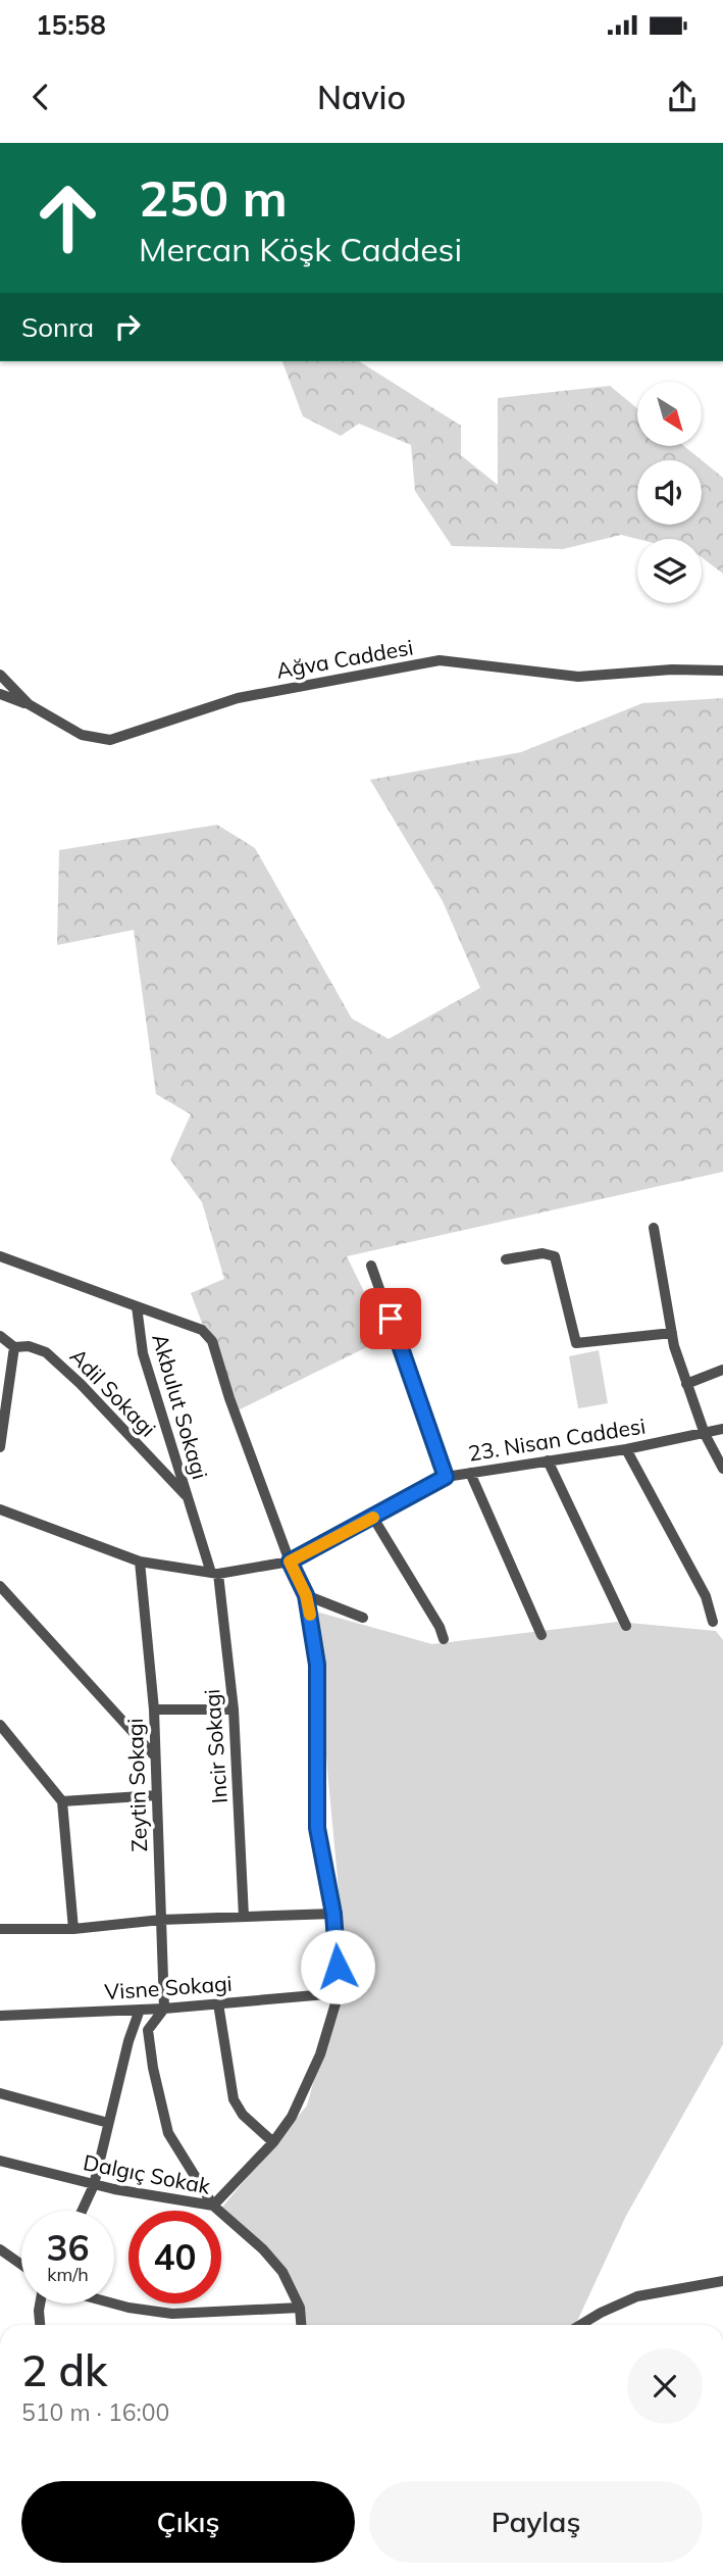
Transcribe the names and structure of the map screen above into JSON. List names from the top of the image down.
{
  "streets": {
    "street": [
      "Ağva Caddesi",
      "Adil Sokagi",
      "Akbulut Sokagi",
      "23. Nisan Caddesi",
      "Incir Sokagi",
      "Zeytin Sokagi",
      "Visne Sokagi",
      "Dalgıç Sokak"
    ]
  },
  "crossings": [
    ["Adil Sokagi", "Akbulut Sokagi"],
    ["Akbulut Sokagi", "23. Nisan Caddesi"],
    ["Akbulut Sokagi", "Incir Sokagi"],
    ["23. Nisan Caddesi", "Incir Sokagi"],
    ["23. Nisan Caddesi", "Zeytin Sokagi"],
    ["Zeytin Sokagi", "Visne Sokagi"]
  ],
  "north": "bottom right",
  "page": {
    "status": "15:58",
    "header": "Navio",
    "turn": ["250 m", "Mercan Köşk Caddesi"],
    "then": "Sonra",
    "speed": "36 km/h",
    "limit": "40",
    "heading": ["2 dk", "510 m · 16:00"],
    "buttons": ["Çıkış", "Paylaş"]
  }
}
